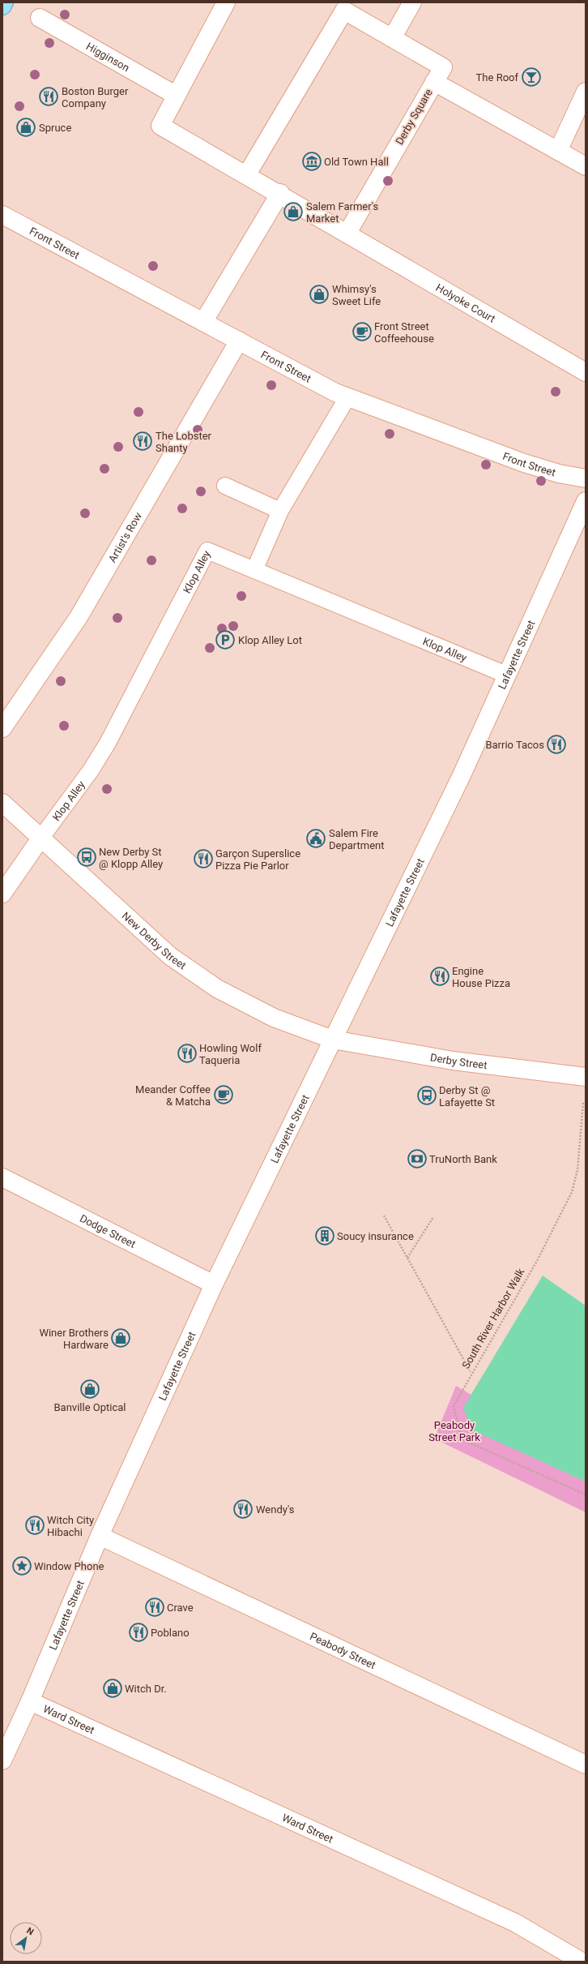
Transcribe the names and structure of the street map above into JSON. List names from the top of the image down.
{
  "streets": {
    "street": [
      "Higginson",
      "Derby Square",
      "Front Street",
      "Holyoke Court",
      "Artist's Row",
      "Lafayette Street",
      "New Derby Street",
      "Derby Street",
      "Dodge Street",
      "Peabody Street",
      "Ward Street"
    ],
    "lane": ["Klop Alley"],
    "path": ["South River Harbor Walk"]
  },
  "crossings": [
    ["Derby Square", "Holyoke Court"],
    ["Front Street", "Artist's Row"],
    ["Klop Alley", "Lafayette Street"],
    ["Klop Alley", "New Derby Street"],
    ["Lafayette Street", "New Derby Street"],
    ["Lafayette Street", "Derby Street"],
    ["Lafayette Street", "Dodge Street"],
    ["Lafayette Street", "Peabody Street"],
    ["Lafayette Street", "Ward Street"],
    ["New Derby Street", "Derby Street"],
    ["Derby Street", "South River Harbor Walk"]
  ],
  "parks": ["Peabody Street Park"],
  "places": {
    "bar": ["The Roof"],
    "restaurant": [
      "Boston Burger Company",
      "The Lobster Shanty",
      "Barrio Tacos",
      "Garçon Superslice Pizza Pie Parlor",
      "Engine House Pizza",
      "Howling Wolf Taqueria",
      "Wendy's",
      "Witch City Hibachi",
      "Crave",
      "Poblano"
    ],
    "shop": [
      "Spruce",
      "Salem Farmer's Market",
      "Whimsy's Sweet Life",
      "Winer Brothers Hardware",
      "Banville Optical",
      "Witch Dr."
    ],
    "museum": ["Old Town Hall"],
    "cafe": ["Front Street Coffeehouse", "Meander Coffee & Matcha"],
    "parking": ["Klop Alley Lot"],
    "public building": ["Salem Fire Department"],
    "bus stop": ["New Derby St @ Klopp Alley", "Derby St @ Lafayette St"],
    "bank": ["TruNorth Bank"],
    "building": ["Soucy insurance"],
    "place": ["Window Phone"]
  },
  "north": "top right"
}
